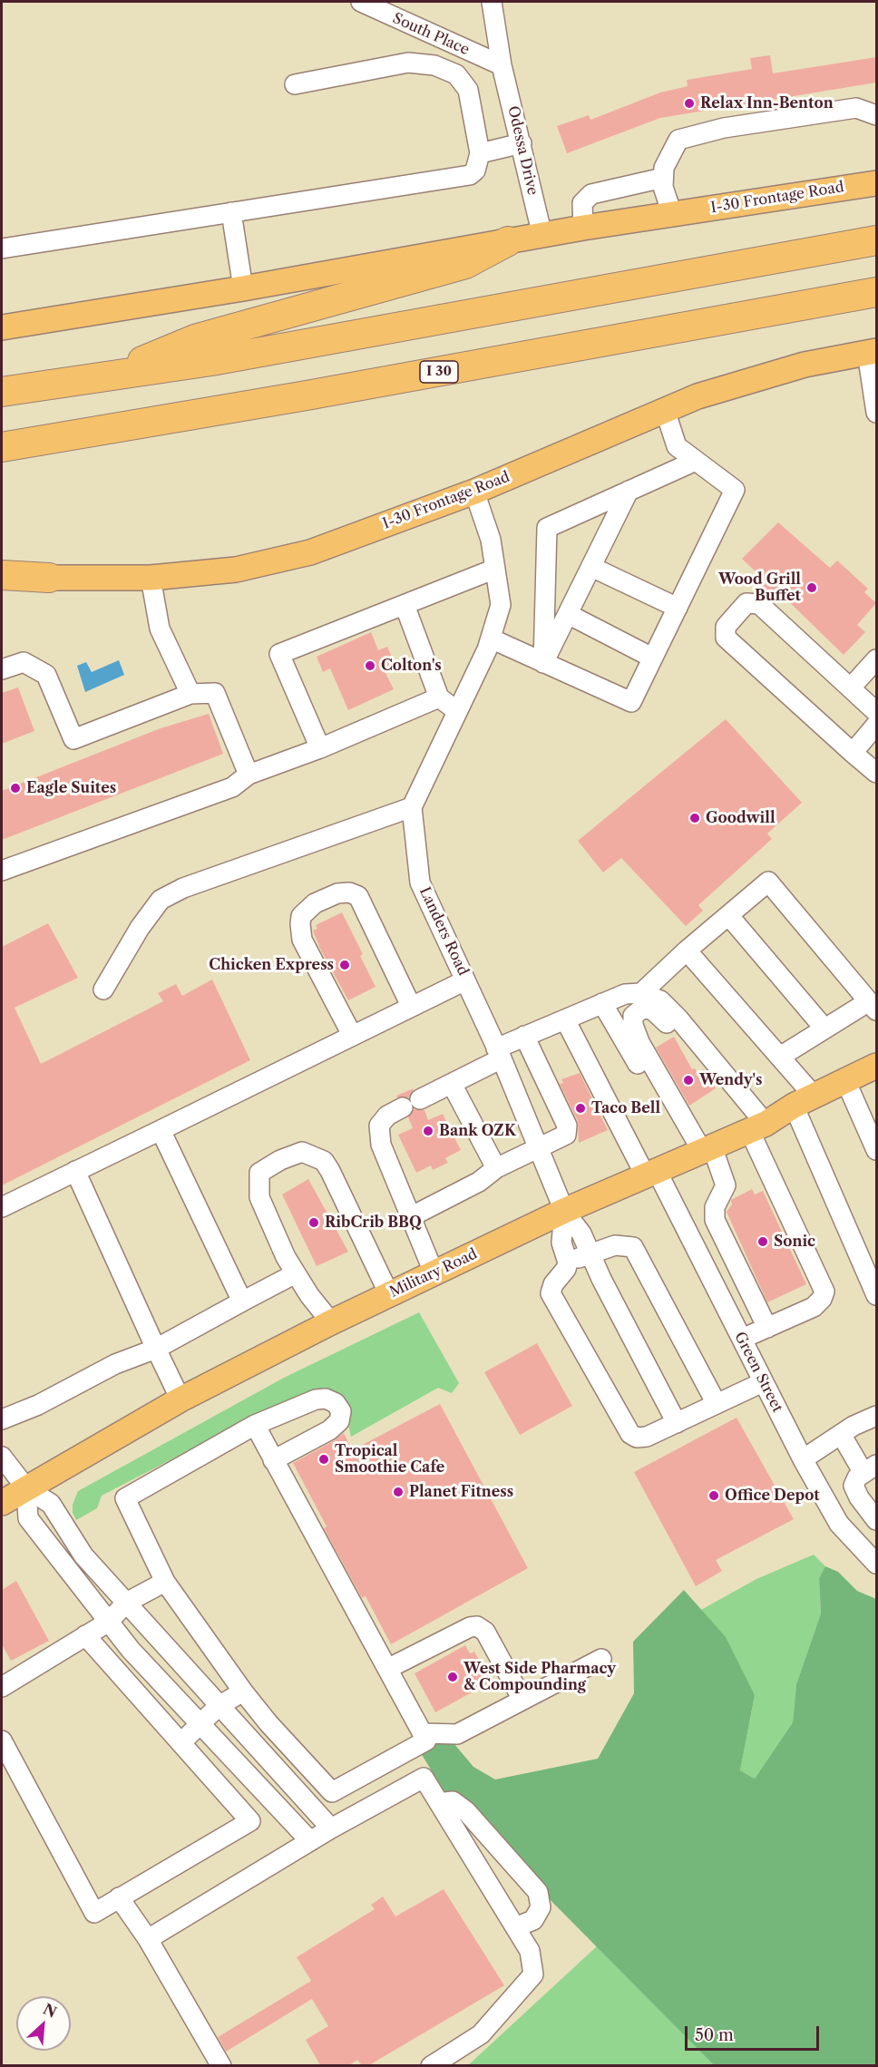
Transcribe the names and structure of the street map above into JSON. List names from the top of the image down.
{
  "streets": {
    "highway": ["I 30"],
    "main road": ["I-30 Frontage Road", "Military Road"],
    "street": [
      "South Place",
      "Odessa Drive",
      "Landers Road",
      "Green Street"
    ]
  },
  "crossings": [
    ["South Place", "Odessa Drive"],
    ["Odessa Drive", "I-30 Frontage Road"],
    ["Landers Road", "Military Road"],
    ["Military Road", "Green Street"]
  ],
  "places": [
    "Relax Inn-Benton",
    "Wood Grill Buffet",
    "Colton's",
    "Eagle Suites",
    "Goodwill",
    "Chicken Express",
    "Wendy's",
    "Taco Bell",
    "Bank OZK",
    "RibCrib BBQ",
    "Sonic",
    "Tropical Smoothie Cafe",
    "Planet Fitness",
    "Office Depot",
    "West Side Pharmacy & Compounding"
  ],
  "scale_bar": "50 m",
  "north": "top right"
}
